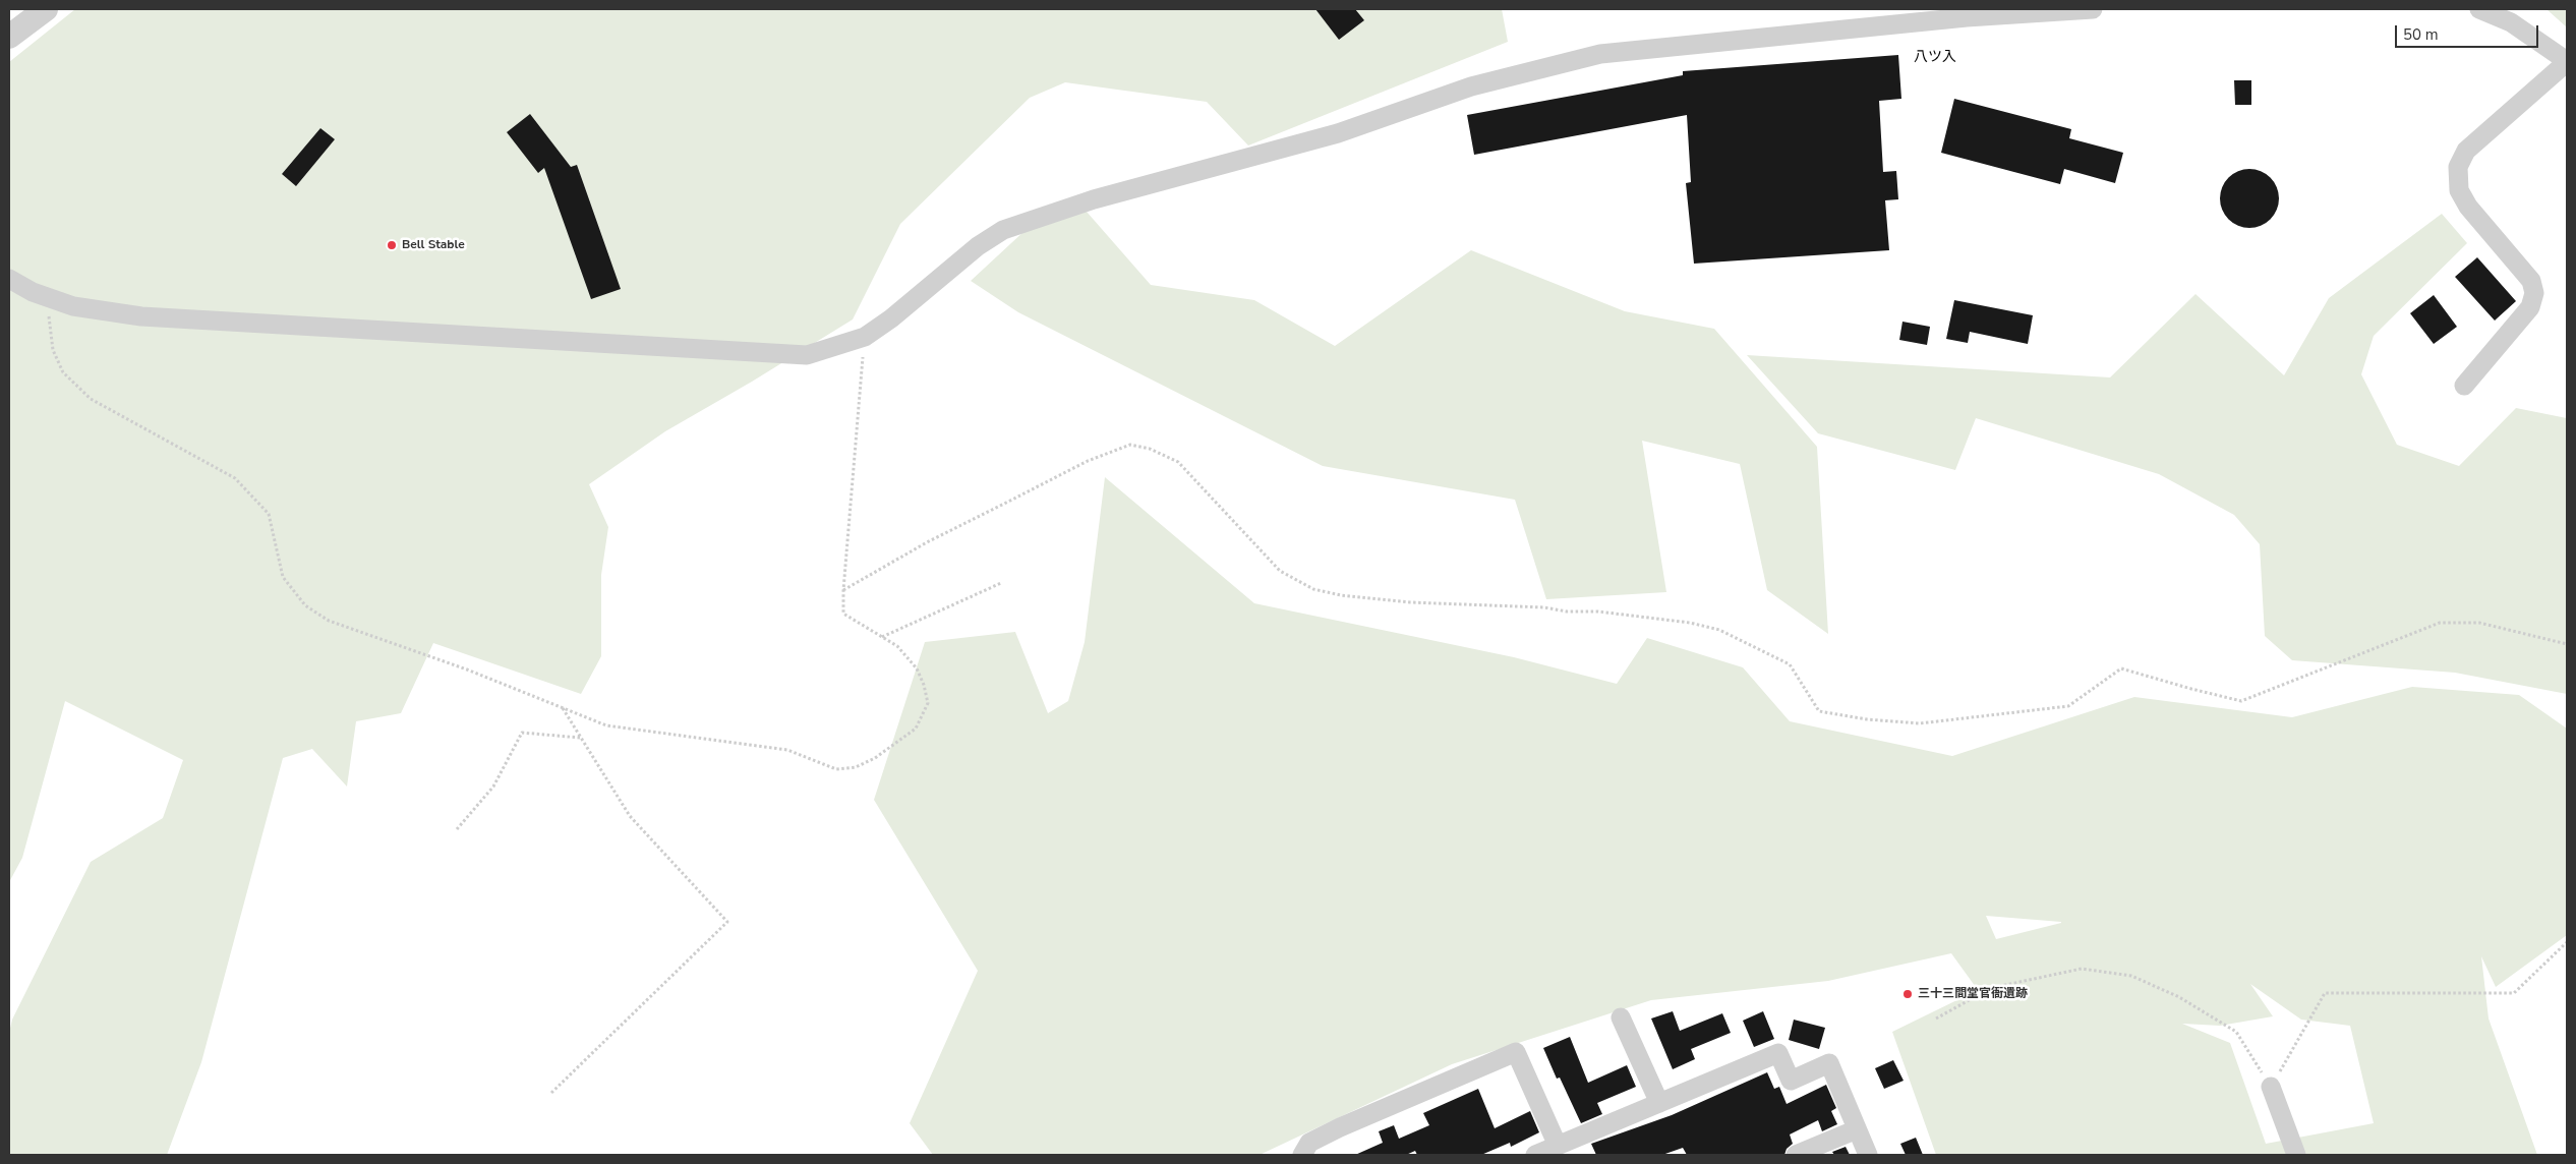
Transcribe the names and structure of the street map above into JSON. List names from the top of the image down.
{
  "districts": ["八ツ入"],
  "places": ["Bell Stable", "三十三間堂官衙遺跡"],
  "scale_bar": "50 m"
}
